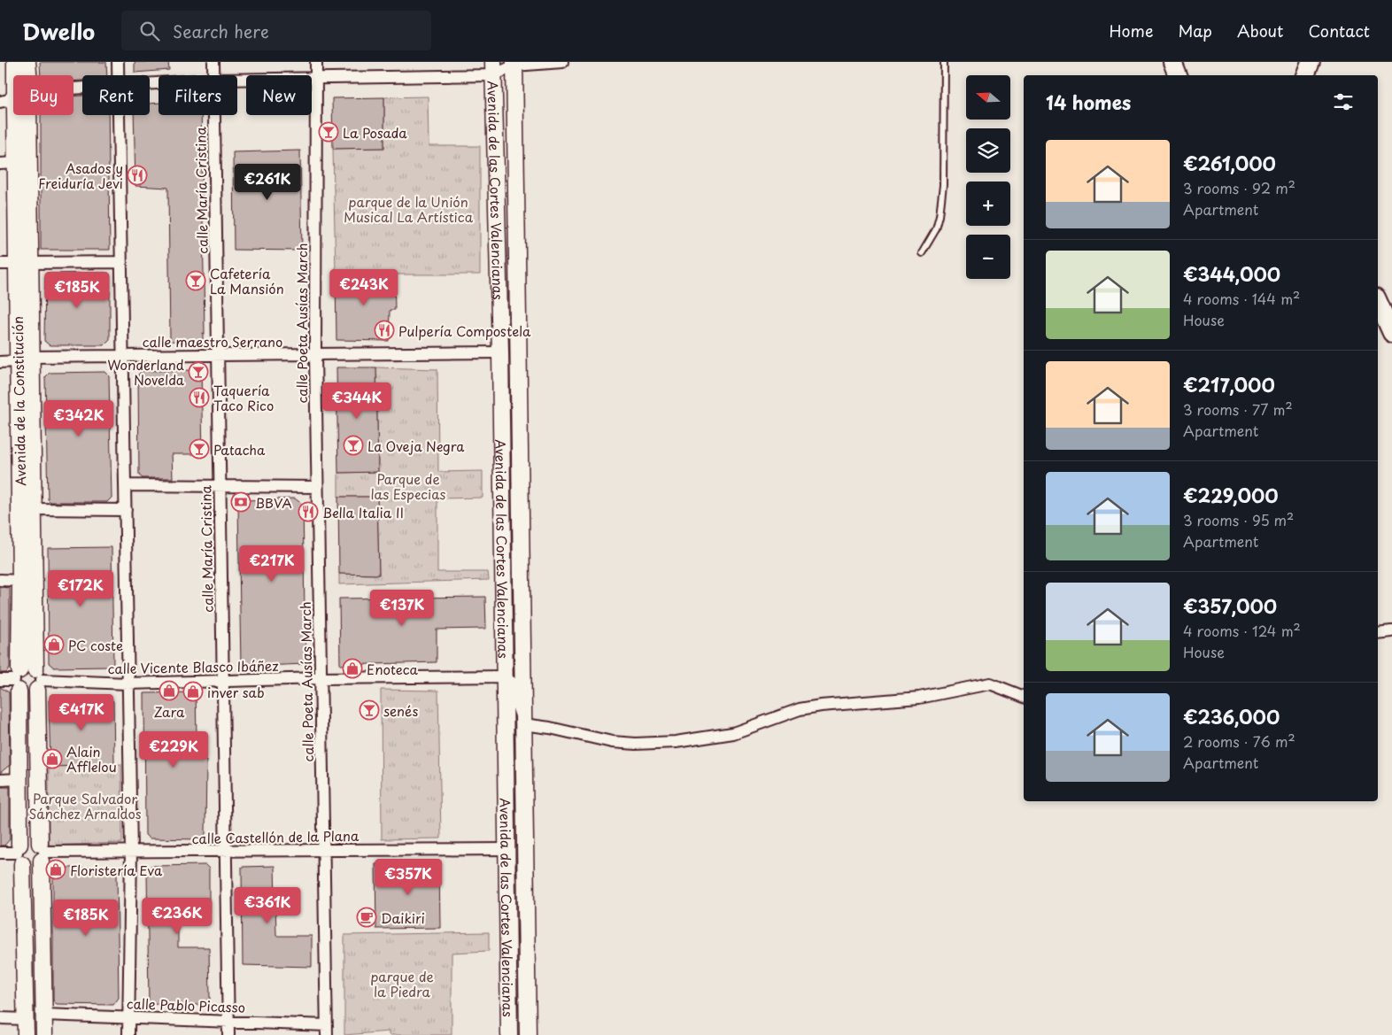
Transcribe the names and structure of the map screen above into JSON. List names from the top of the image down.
{
  "streets": {
    "street": [
      "calle María Cristina",
      "Avenida de las Cortes Valencianas",
      "calle Poeta Ausías March",
      "calle maestro Serrano",
      "Avenida de la Constitución",
      "calle Vicente Blasco Ibáñez",
      "calle Castellón de la Plana",
      "calle Pablo Picasso"
    ]
  },
  "crossings": [
    ["calle María Cristina", "calle maestro Serrano"],
    ["calle María Cristina", "calle Vicente Blasco Ibáñez"],
    ["calle María Cristina", "calle Castellón de la Plana"],
    ["calle María Cristina", "calle Pablo Picasso"],
    ["Avenida de las Cortes Valencianas", "calle maestro Serrano"],
    ["Avenida de las Cortes Valencianas", "calle Vicente Blasco Ibáñez"],
    ["Avenida de las Cortes Valencianas", "calle Castellón de la Plana"],
    ["calle Poeta Ausías March", "calle maestro Serrano"],
    ["calle Poeta Ausías March", "calle Vicente Blasco Ibáñez"],
    ["calle Poeta Ausías March", "calle Castellón de la Plana"],
    ["calle Poeta Ausías March", "calle Pablo Picasso"],
    ["calle maestro Serrano", "Avenida de la Constitución"],
    ["Avenida de la Constitución", "calle Vicente Blasco Ibáñez"],
    ["Avenida de la Constitución", "calle Castellón de la Plana"],
    ["Avenida de la Constitución", "calle Pablo Picasso"]
  ],
  "parks": [
    "parque de la Unión Musical La Artística",
    "Parque de las Especias",
    "Parque Salvador Sánchez Arnaldos",
    "parque de la Piedra"
  ],
  "places": {
    "bar": [
      "La Posada",
      "Cafetería La Mansión",
      "Wonderland Novelda",
      "La Oveja Negra",
      "Patacha",
      "senés"
    ],
    "restaurant": [
      "Asados y Freiduría Jevi",
      "Pulpería Compostela",
      "Taquería Taco Rico",
      "Bella Italia II"
    ],
    "bank": ["BBVA"],
    "shop": [
      "PC coste",
      "Enoteca",
      "Zara",
      "inver sab",
      "Alain Afflelou",
      "Floristería Eva"
    ],
    "cafe": ["Daikiri"]
  },
  "north": "left",
  "page": {
    "header": "Dwello",
    "search": "Search here",
    "nav": [
      "Home",
      "Map",
      "About",
      "Contact"
    ],
    "map_buttons": ["+", "−"],
    "chip": [
      "Buy",
      "Rent",
      "Filters",
      "New"
    ],
    "heading": "14 homes",
    "list": [
      {
        "name": "€261,000",
        "note": "3 rooms · 92 m² · Apartment"
      },
      {
        "name": "€344,000",
        "note": "4 rooms · 144 m² · House"
      },
      {
        "name": "€217,000",
        "note": "3 rooms · 77 m² · Apartment"
      },
      {
        "name": "€229,000",
        "note": "3 rooms · 95 m² · Apartment"
      },
      {
        "name": "€357,000",
        "note": "4 rooms · 124 m² · House"
      },
      {
        "name": "€236,000",
        "note": "2 rooms · 76 m² · Apartment"
      }
    ],
    "price": [
      "€261K",
      "€243K",
      "€185K",
      "€344K",
      "€342K",
      "€217K",
      "€172K",
      "€137K",
      "€417K",
      "€229K",
      "€357K",
      "€361K",
      "€236K",
      "€185K"
    ]
  }
}
